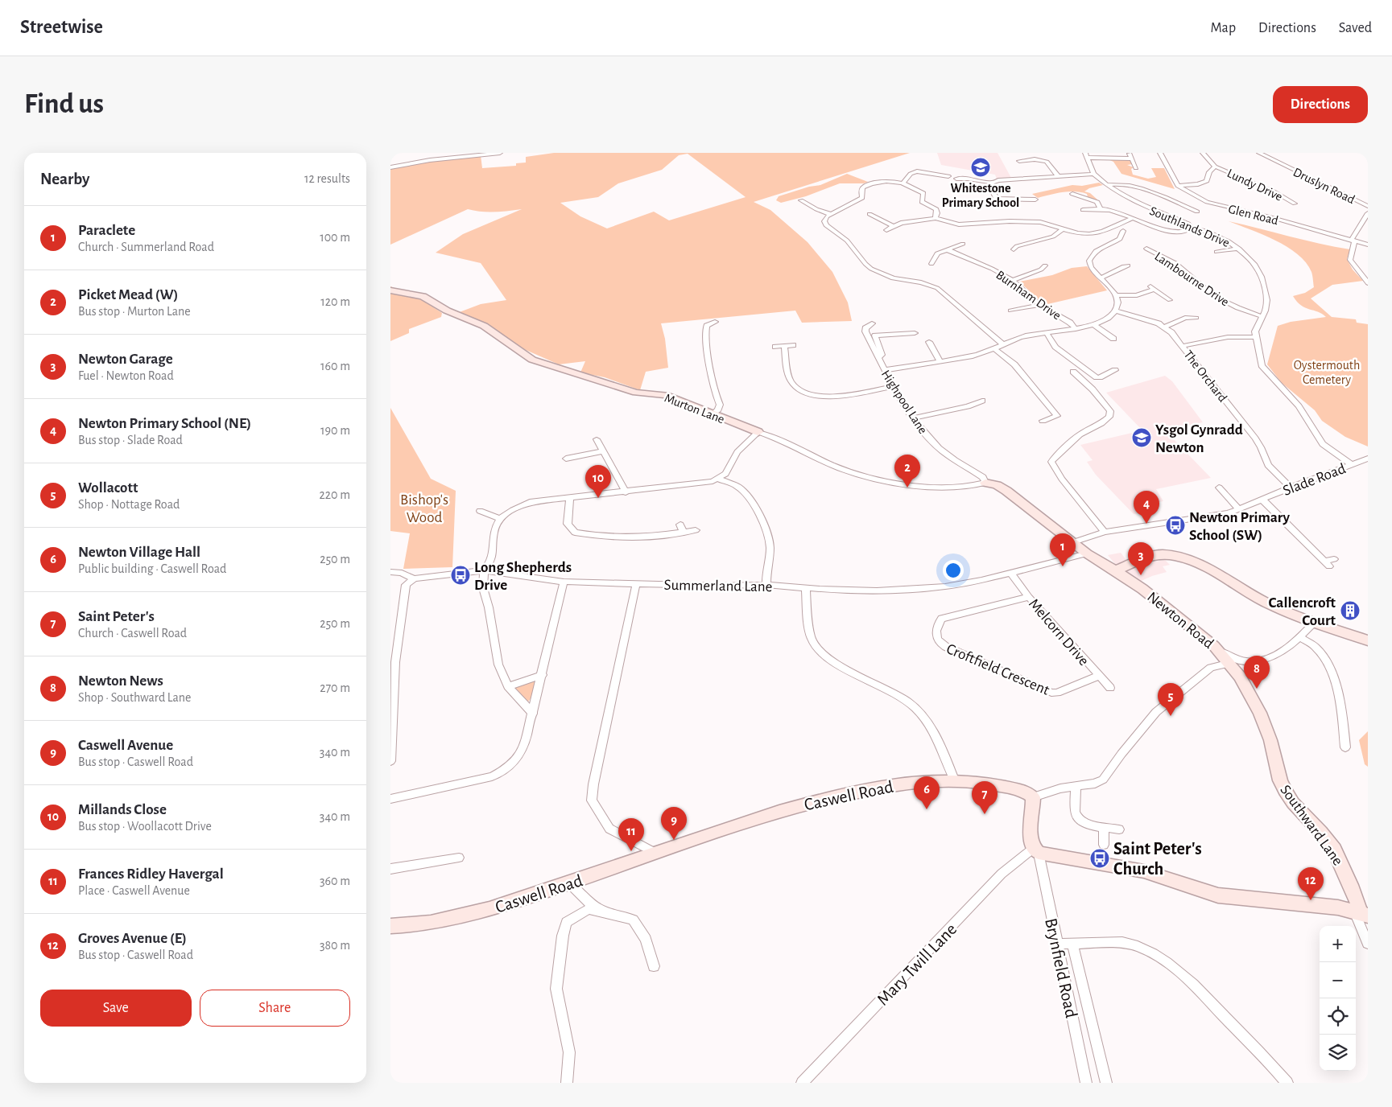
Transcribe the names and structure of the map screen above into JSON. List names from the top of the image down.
{
  "streets": {
    "street": [
      "Lundy Drive",
      "Druslyn Road",
      "Glen Road",
      "Southlands Drive",
      "Lambourne Drive",
      "Burnham Drive",
      "The Orchard",
      "Highpool Lane",
      "Murton Lane",
      "Slade Road",
      "Summerland Lane",
      "Newton Road",
      "Melcorn Drive",
      "Croftfield Crescent",
      "Caswell Road",
      "Southward Lane",
      "Mary Twill Lane",
      "Brynfield Road"
    ]
  },
  "crossings": [
    ["Lundy Drive", "Glen Road"],
    ["Southlands Drive", "Lambourne Drive"],
    ["The Orchard", "Slade Road"],
    ["Highpool Lane", "Murton Lane"],
    ["Highpool Lane", "Newton Road"],
    ["Murton Lane", "Newton Road"],
    ["Slade Road", "Newton Road"],
    ["Summerland Lane", "Newton Road"],
    ["Summerland Lane", "Melcorn Drive"],
    ["Newton Road", "Southward Lane"],
    ["Melcorn Drive", "Croftfield Crescent"],
    ["Mary Twill Lane", "Brynfield Road"]
  ],
  "parks": ["Oystermouth Cemetery", "Bishop's Wood"],
  "places": {
    "school or university": ["Whitestone Primary School", "Ysgol Gynradd Newton"],
    "bus stop": ["Newton Primary School (SW)", "Long Shepherds Drive", "Saint Peter's Church"],
    "building": ["Callencroft Court"]
  },
  "page": {
    "header": "Streetwise",
    "nav": ["Map", "Directions", "Saved"],
    "buttons": [
      "Directions",
      ["Save", "Share"]
    ],
    "title": "Find us",
    "heading": ["Nearby", "12 results"],
    "list": [
      {
        "mark": "1",
        "name": "Paraclete",
        "note": "Church · Summerland Road",
        "value": "100 m"
      },
      {
        "mark": "2",
        "name": "Picket Mead (W)",
        "note": "Bus stop · Murton Lane",
        "value": "120 m"
      },
      {
        "mark": "3",
        "name": "Newton Garage",
        "note": "Fuel · Newton Road",
        "value": "160 m"
      },
      {
        "mark": "4",
        "name": "Newton Primary School (NE)",
        "note": "Bus stop · Slade Road",
        "value": "190 m"
      },
      {
        "mark": "5",
        "name": "Wollacott",
        "note": "Shop · Nottage Road",
        "value": "220 m"
      },
      {
        "mark": "6",
        "name": "Newton Village Hall",
        "note": "Public building · Caswell Road",
        "value": "250 m"
      },
      {
        "mark": "7",
        "name": "Saint Peter's",
        "note": "Church · Caswell Road",
        "value": "250 m"
      },
      {
        "mark": "8",
        "name": "Newton News",
        "note": "Shop · Southward Lane",
        "value": "270 m"
      },
      {
        "mark": "9",
        "name": "Caswell Avenue",
        "note": "Bus stop · Caswell Road",
        "value": "340 m"
      },
      {
        "mark": "10",
        "name": "Millands Close",
        "note": "Bus stop · Woollacott Drive",
        "value": "340 m"
      },
      {
        "mark": "11",
        "name": "Frances Ridley Havergal",
        "note": "Place · Caswell Avenue",
        "value": "360 m"
      },
      {
        "mark": "12",
        "name": "Groves Avenue (E)",
        "note": "Bus stop · Caswell Road",
        "value": "380 m"
      }
    ],
    "pins": [
      "2",
      "10",
      "4",
      "1",
      "3",
      "8",
      "5",
      "6",
      "7",
      "9",
      "11",
      "12"
    ],
    "map_buttons": ["+", "−"]
  }
}
